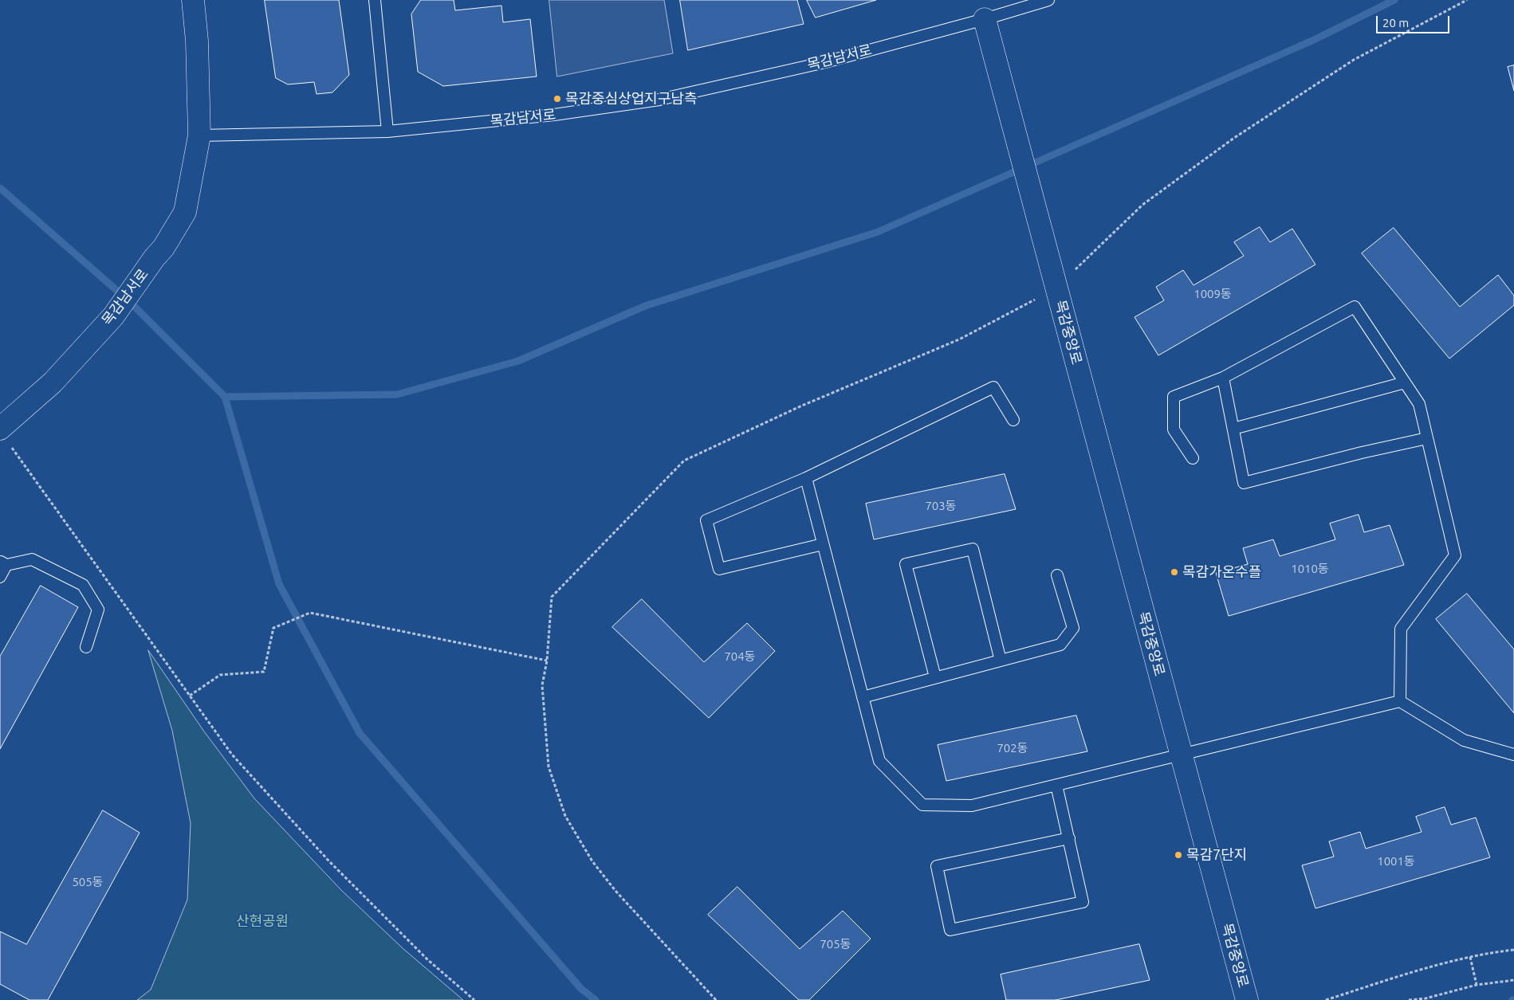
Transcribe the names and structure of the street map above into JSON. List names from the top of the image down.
{
  "streets": {
    "street": ["목감남서로", "목감중앙로"]
  },
  "crossings": [
    ["목감남서로", "목감중앙로"]
  ],
  "parks": ["산현공원"],
  "places": ["목감중심상업지구남측", "목감가온수플", "목감7단지"],
  "house_numbers": [
    "1009동",
    "703동",
    "1010동",
    "704동",
    "702동",
    "1001동",
    "505동",
    "705동"
  ],
  "scale_bar": "20 m"
}
